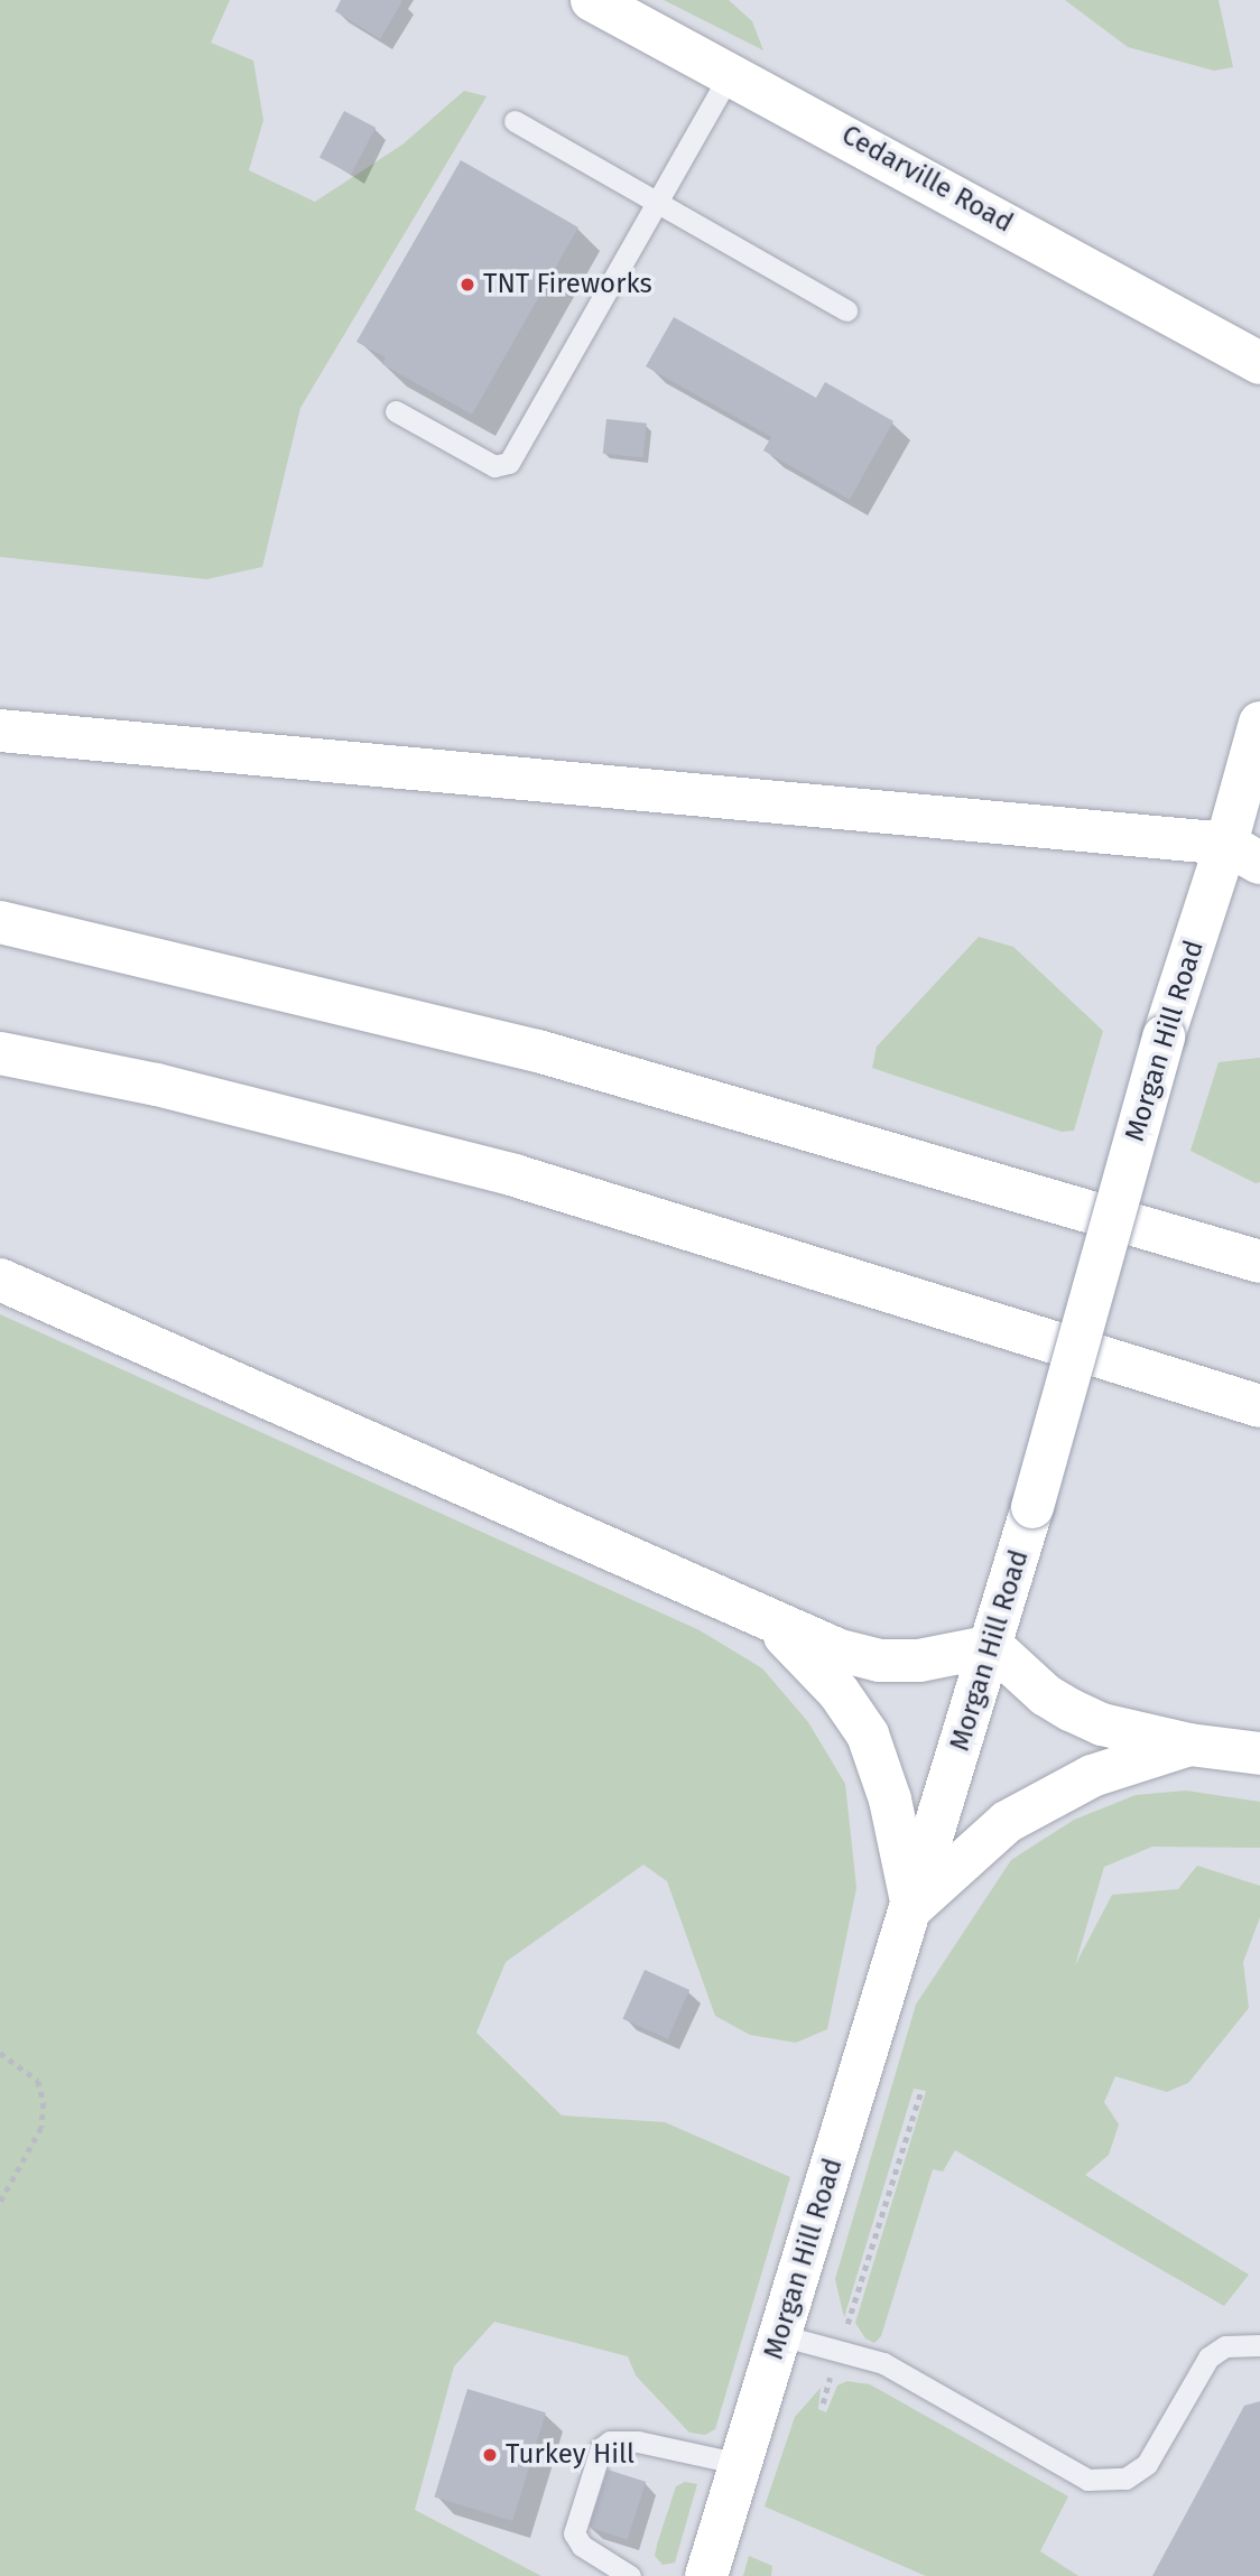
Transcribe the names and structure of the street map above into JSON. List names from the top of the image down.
{
  "streets": {
    "main road": ["Cedarville Road", "Morgan Hill Road"]
  },
  "places": ["TNT Fireworks", "Turkey Hill"]
}
